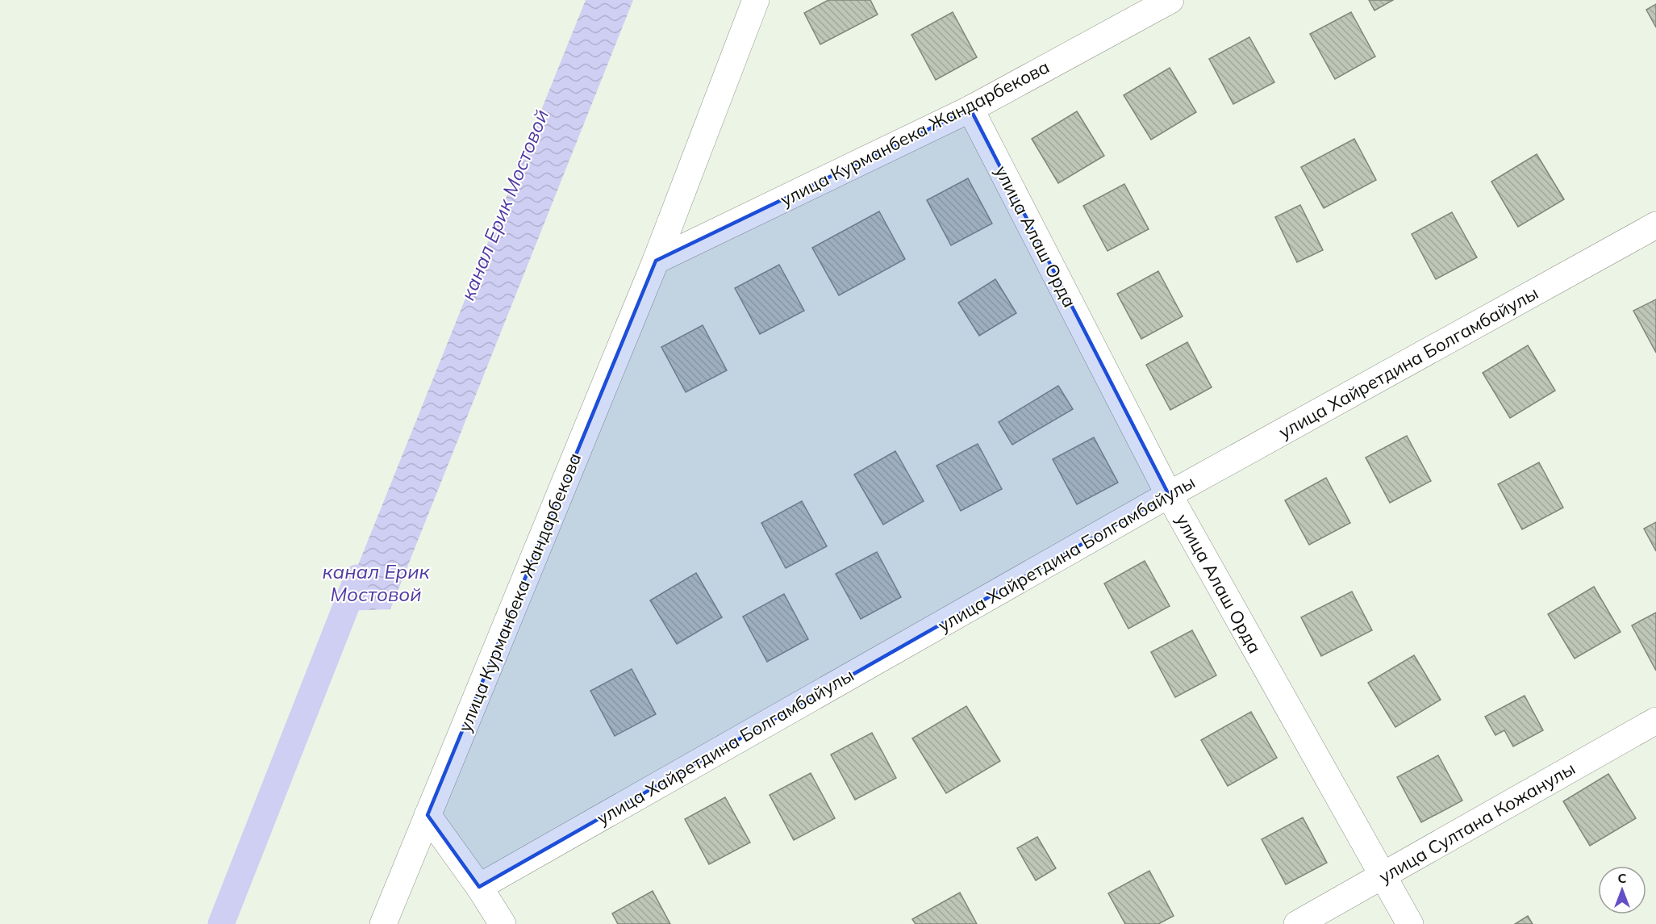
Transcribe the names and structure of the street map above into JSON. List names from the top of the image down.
{
  "streets": {
    "street": [
      "улица Курманбека Жандарбекова",
      "улица Алаш Орда",
      "улица Хайретдина Болгамбайулы",
      "улица Султана Кожанулы"
    ]
  },
  "crossings": [
    ["улица Курманбека Жандарбекова", "улица Алаш Орда"],
    ["улица Алаш Орда", "улица Хайретдина Болгамбайулы"],
    ["улица Алаш Орда", "улица Султана Кожанулы"]
  ],
  "water": ["канал Ерик Мостовой"],
  "north": "top"
}
